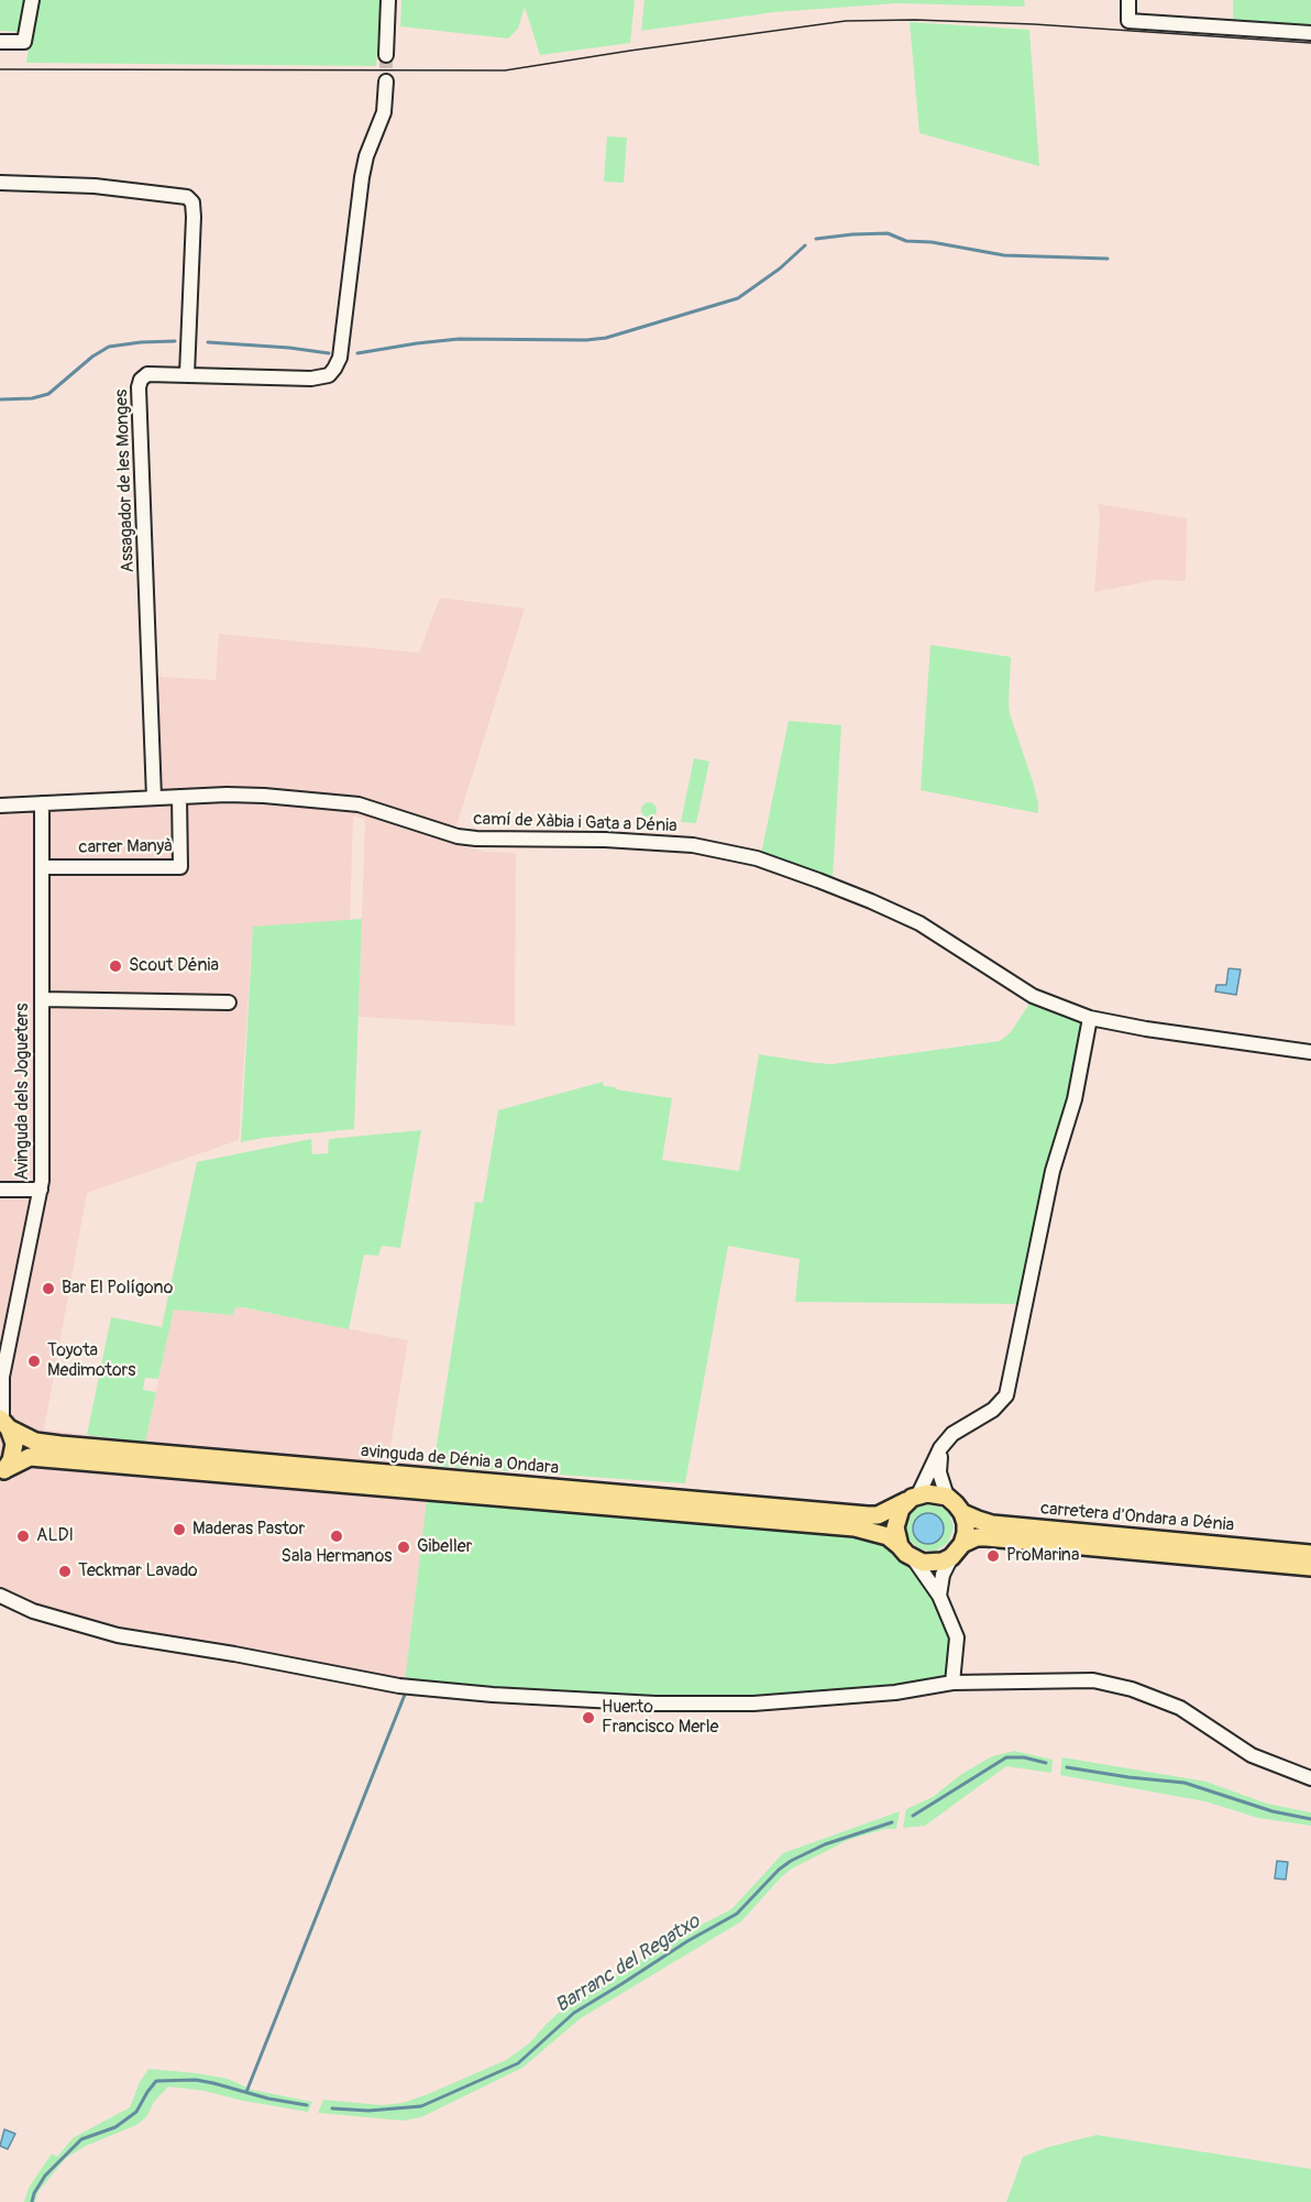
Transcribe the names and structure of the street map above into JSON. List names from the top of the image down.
{
  "streets": {
    "main road": ["avinguda de Dénia a Ondara", "carretera d'Ondara a Dénia"],
    "street": [
      "Assagador de les Monges",
      "camí de Xàbia i Gata a Dénia",
      "carrer Manyà",
      "Avinguda dels Jogueters"
    ]
  },
  "crossings": [
    ["Assagador de les Monges", "camí de Xàbia i Gata a Dénia"],
    ["camí de Xàbia i Gata a Dénia", "carrer Manyà"],
    ["camí de Xàbia i Gata a Dénia", "Avinguda dels Jogueters"],
    ["carrer Manyà", "Avinguda dels Jogueters"],
    ["Avinguda dels Jogueters", "avinguda de Dénia a Ondara"],
    ["avinguda de Dénia a Ondara", "carretera d'Ondara a Dénia"]
  ],
  "water": ["Barranc del Regatxo"],
  "places": [
    "Scout Dénia",
    "Bar El Polígono",
    "Toyota Medimotors",
    "Maderas Pastor",
    "ALDI",
    "Sala Hermanos",
    "Gibeller",
    "ProMarina",
    "Teckmar Lavado",
    "Huerto Francisco Merle"
  ]
}
